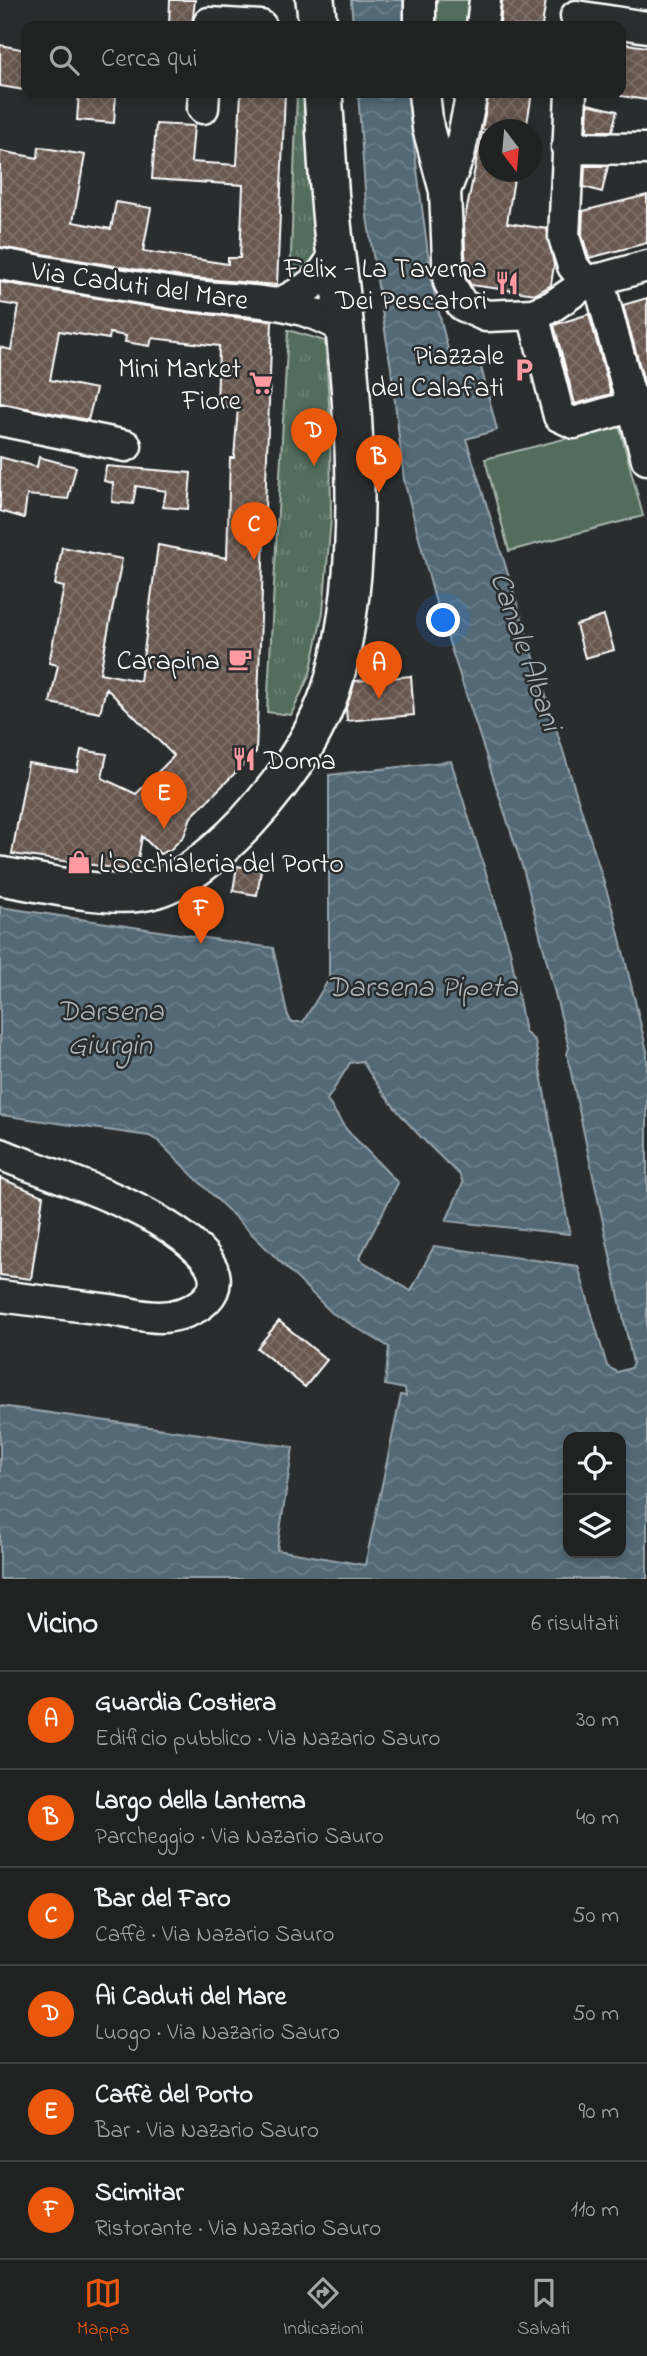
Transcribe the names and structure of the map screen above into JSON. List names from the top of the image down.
{
  "streets": {
    "street": ["Via Caduti del Mare"]
  },
  "water": ["Canale Albani", "Darsena Pipeta", "Darsena Giurgin"],
  "places": {
    "restaurant": ["Felix - La Taverna Dei Pescatori", "Doma"],
    "parking": ["Piazzale dei Calafati"],
    "supermarket": ["Mini Market Fiore"],
    "cafe": ["Carapina"],
    "shop": ["L'Occhialeria del Porto"]
  },
  "north": "bottom",
  "page": {
    "search": "Cerca qui",
    "pins": [
      "D",
      "B",
      "C",
      "A",
      "E",
      "F"
    ],
    "heading": ["Vicino", "6 risultati"],
    "list": [
      {
        "mark": "A",
        "name": "Guardia Costiera",
        "note": "Edificio pubblico · Via Nazario Sauro",
        "value": "30 m"
      },
      {
        "mark": "B",
        "name": "Largo della Lanterna",
        "note": "Parcheggio · Via Nazario Sauro",
        "value": "40 m"
      },
      {
        "mark": "C",
        "name": "Bar del Faro",
        "note": "Caffè · Via Nazario Sauro",
        "value": "50 m"
      },
      {
        "mark": "D",
        "name": "Ai Caduti del Mare",
        "note": "Luogo · Via Nazario Sauro",
        "value": "50 m"
      },
      {
        "mark": "E",
        "name": "Caffè del Porto",
        "note": "Bar · Via Nazario Sauro",
        "value": "90 m"
      },
      {
        "mark": "F",
        "name": "Scimitar",
        "note": "Ristorante · Via Nazario Sauro",
        "value": "110 m"
      }
    ],
    "nav": ["Mappa", "Indicazioni", "Salvati"]
  }
}
